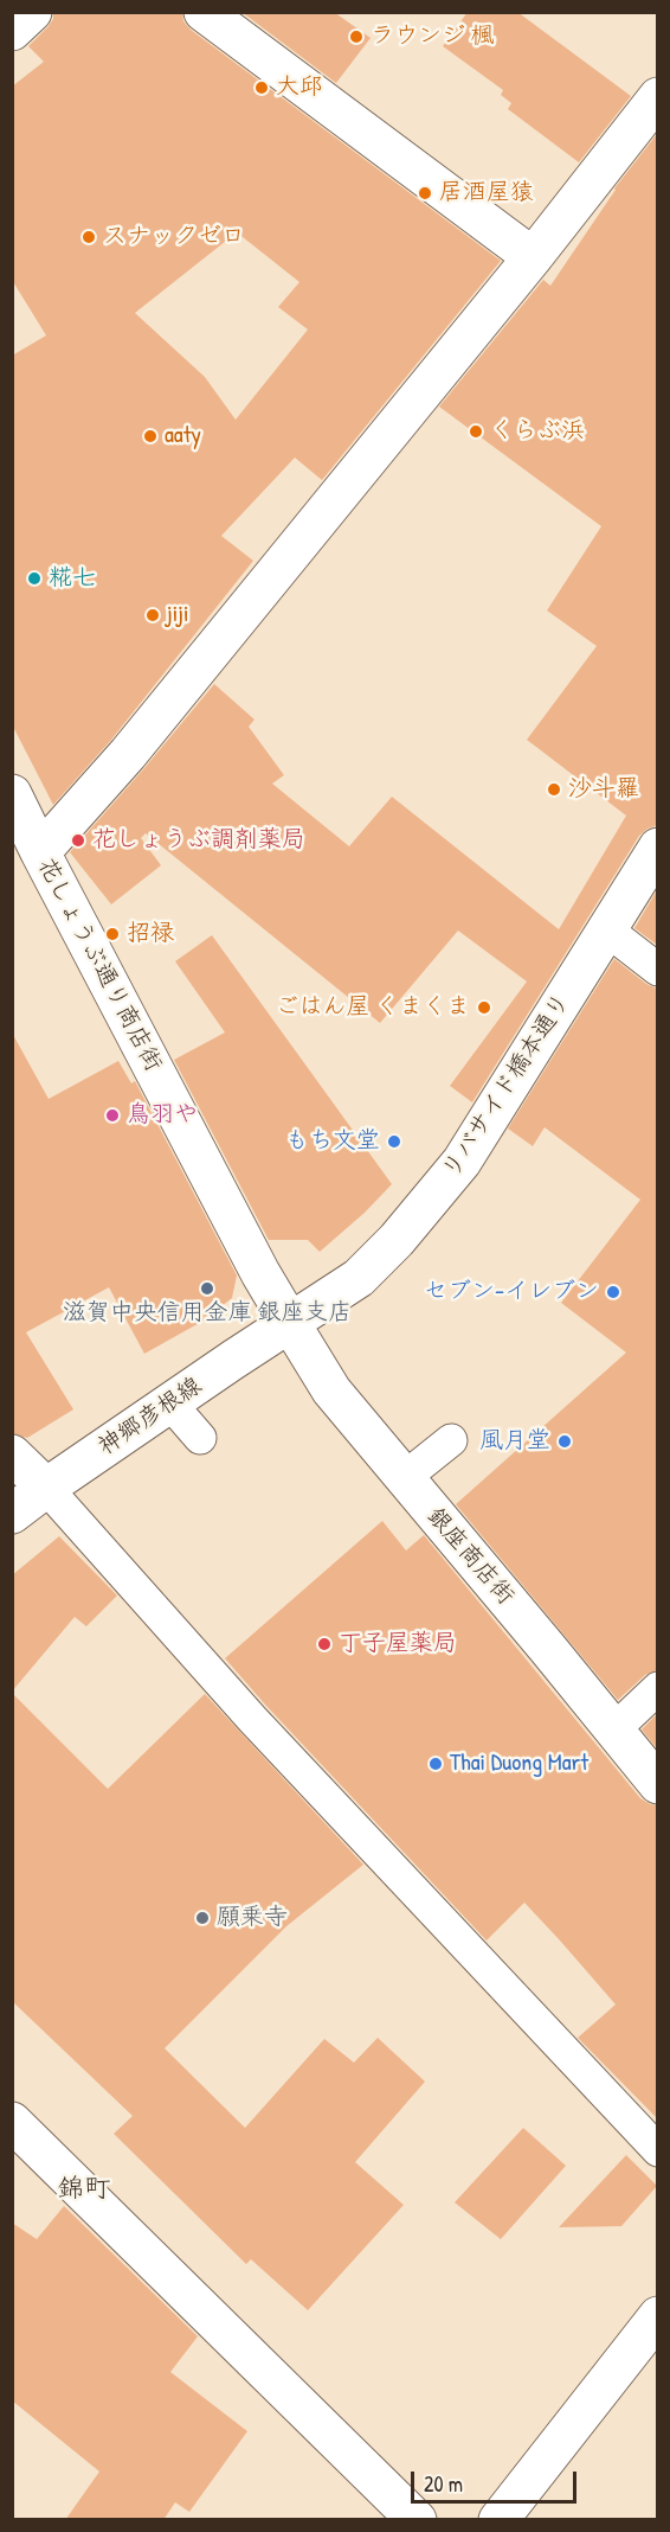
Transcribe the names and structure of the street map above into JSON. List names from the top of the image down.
{
  "streets": {
    "street": [
      "花しょうぶ通り商店街",
      "リバサイド橋本通り",
      "神郷彦根線",
      "銀座商店街"
    ]
  },
  "crossings": [
    ["花しょうぶ通り商店街", "リバサイド橋本通り"],
    ["花しょうぶ通り商店街", "神郷彦根線"],
    ["花しょうぶ通り商店街", "銀座商店街"],
    ["リバサイド橋本通り", "神郷彦根線"],
    ["リバサイド橋本通り", "銀座商店街"],
    ["神郷彦根線", "銀座商店街"]
  ],
  "districts": ["錦町"],
  "places": [
    "ラウンジ 楓",
    "大邱",
    "居酒屋猿",
    "スナックゼロ",
    "くらぶ浜",
    "aaty",
    "糀七",
    "jiji",
    "沙斗羅",
    "花しょうぶ調剤薬局",
    "招禄",
    "ごはん屋 くまくま",
    "鳥羽や",
    "もち文堂",
    "滋賀中央信用金庫 銀座支店",
    "セブン-イレブン",
    "風月堂",
    "丁子屋薬局",
    "Thai Duong Mart",
    "願乗寺"
  ],
  "scale_bar": "20 m"
}
